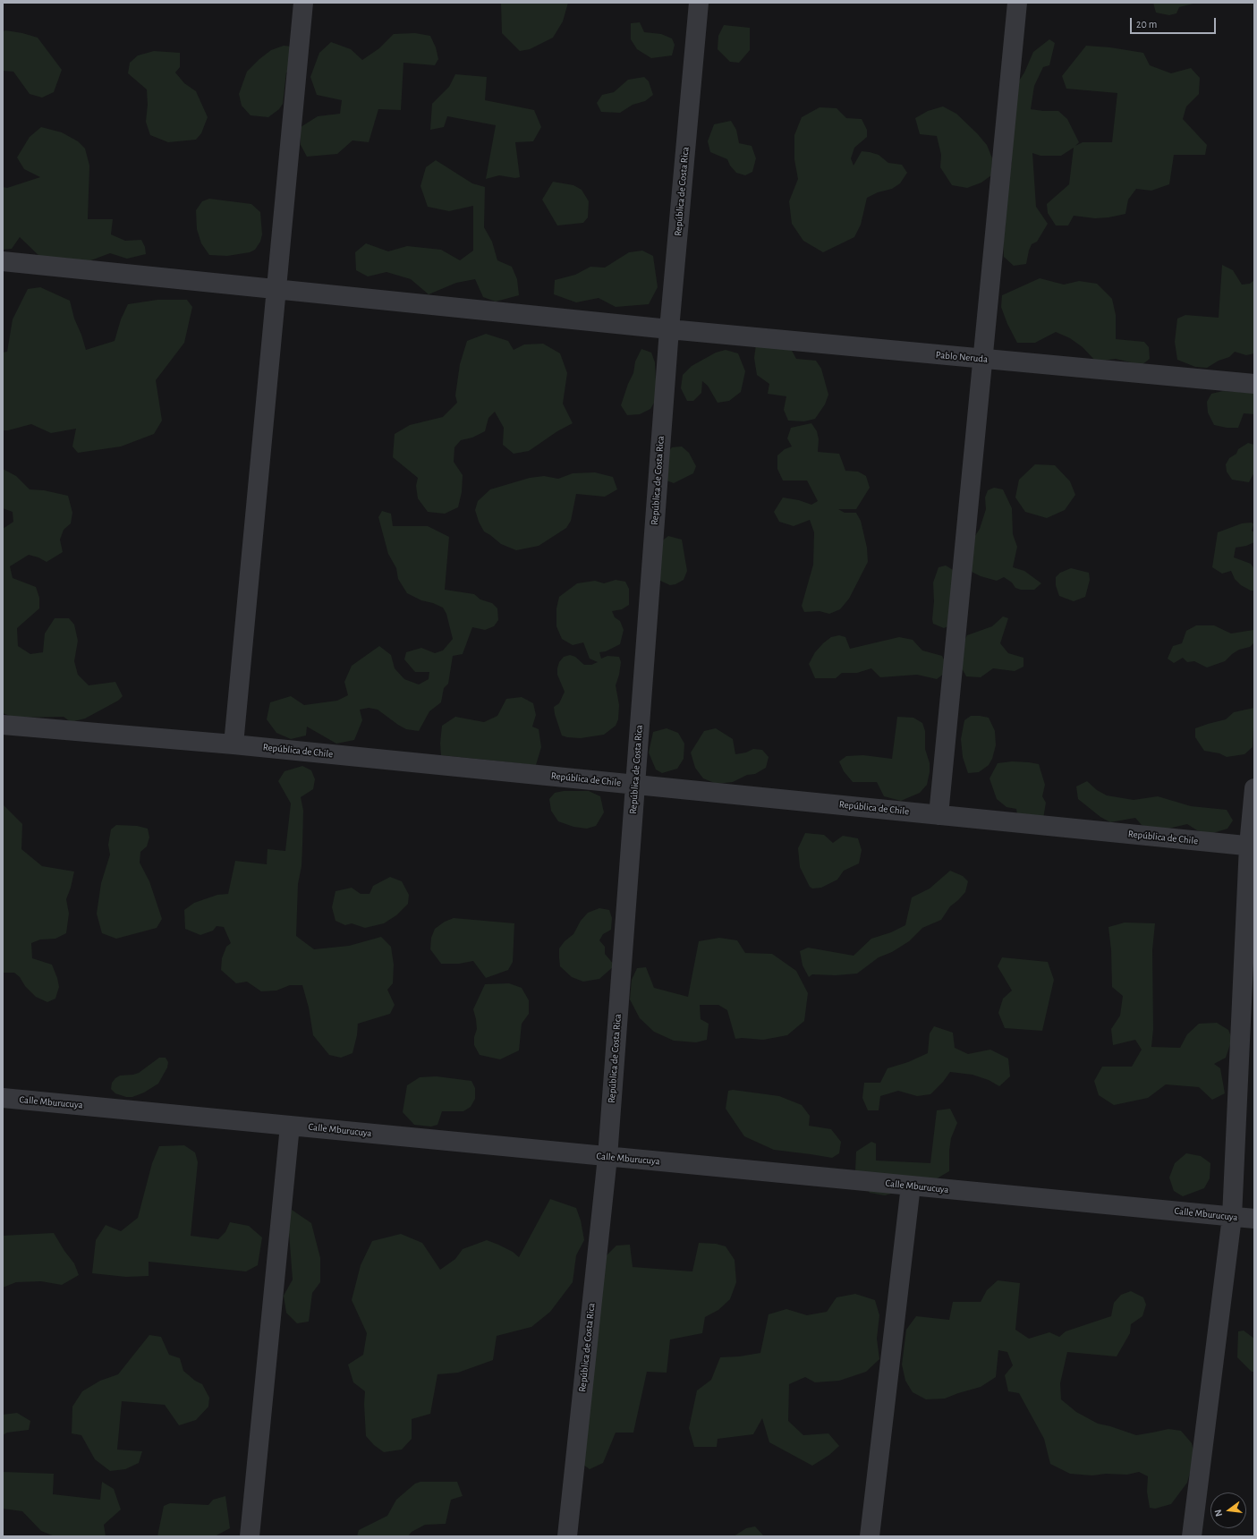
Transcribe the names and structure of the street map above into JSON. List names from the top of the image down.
{
  "streets": {
    "street": [
      "República de Costa Rica",
      "Pablo Neruda",
      "República de Chile",
      "Calle Mburucuya"
    ]
  },
  "crossings": [
    ["República de Costa Rica", "Pablo Neruda"],
    ["República de Costa Rica", "República de Chile"],
    ["República de Costa Rica", "Calle Mburucuya"]
  ],
  "scale_bar": "20 m",
  "north": "left"
}
